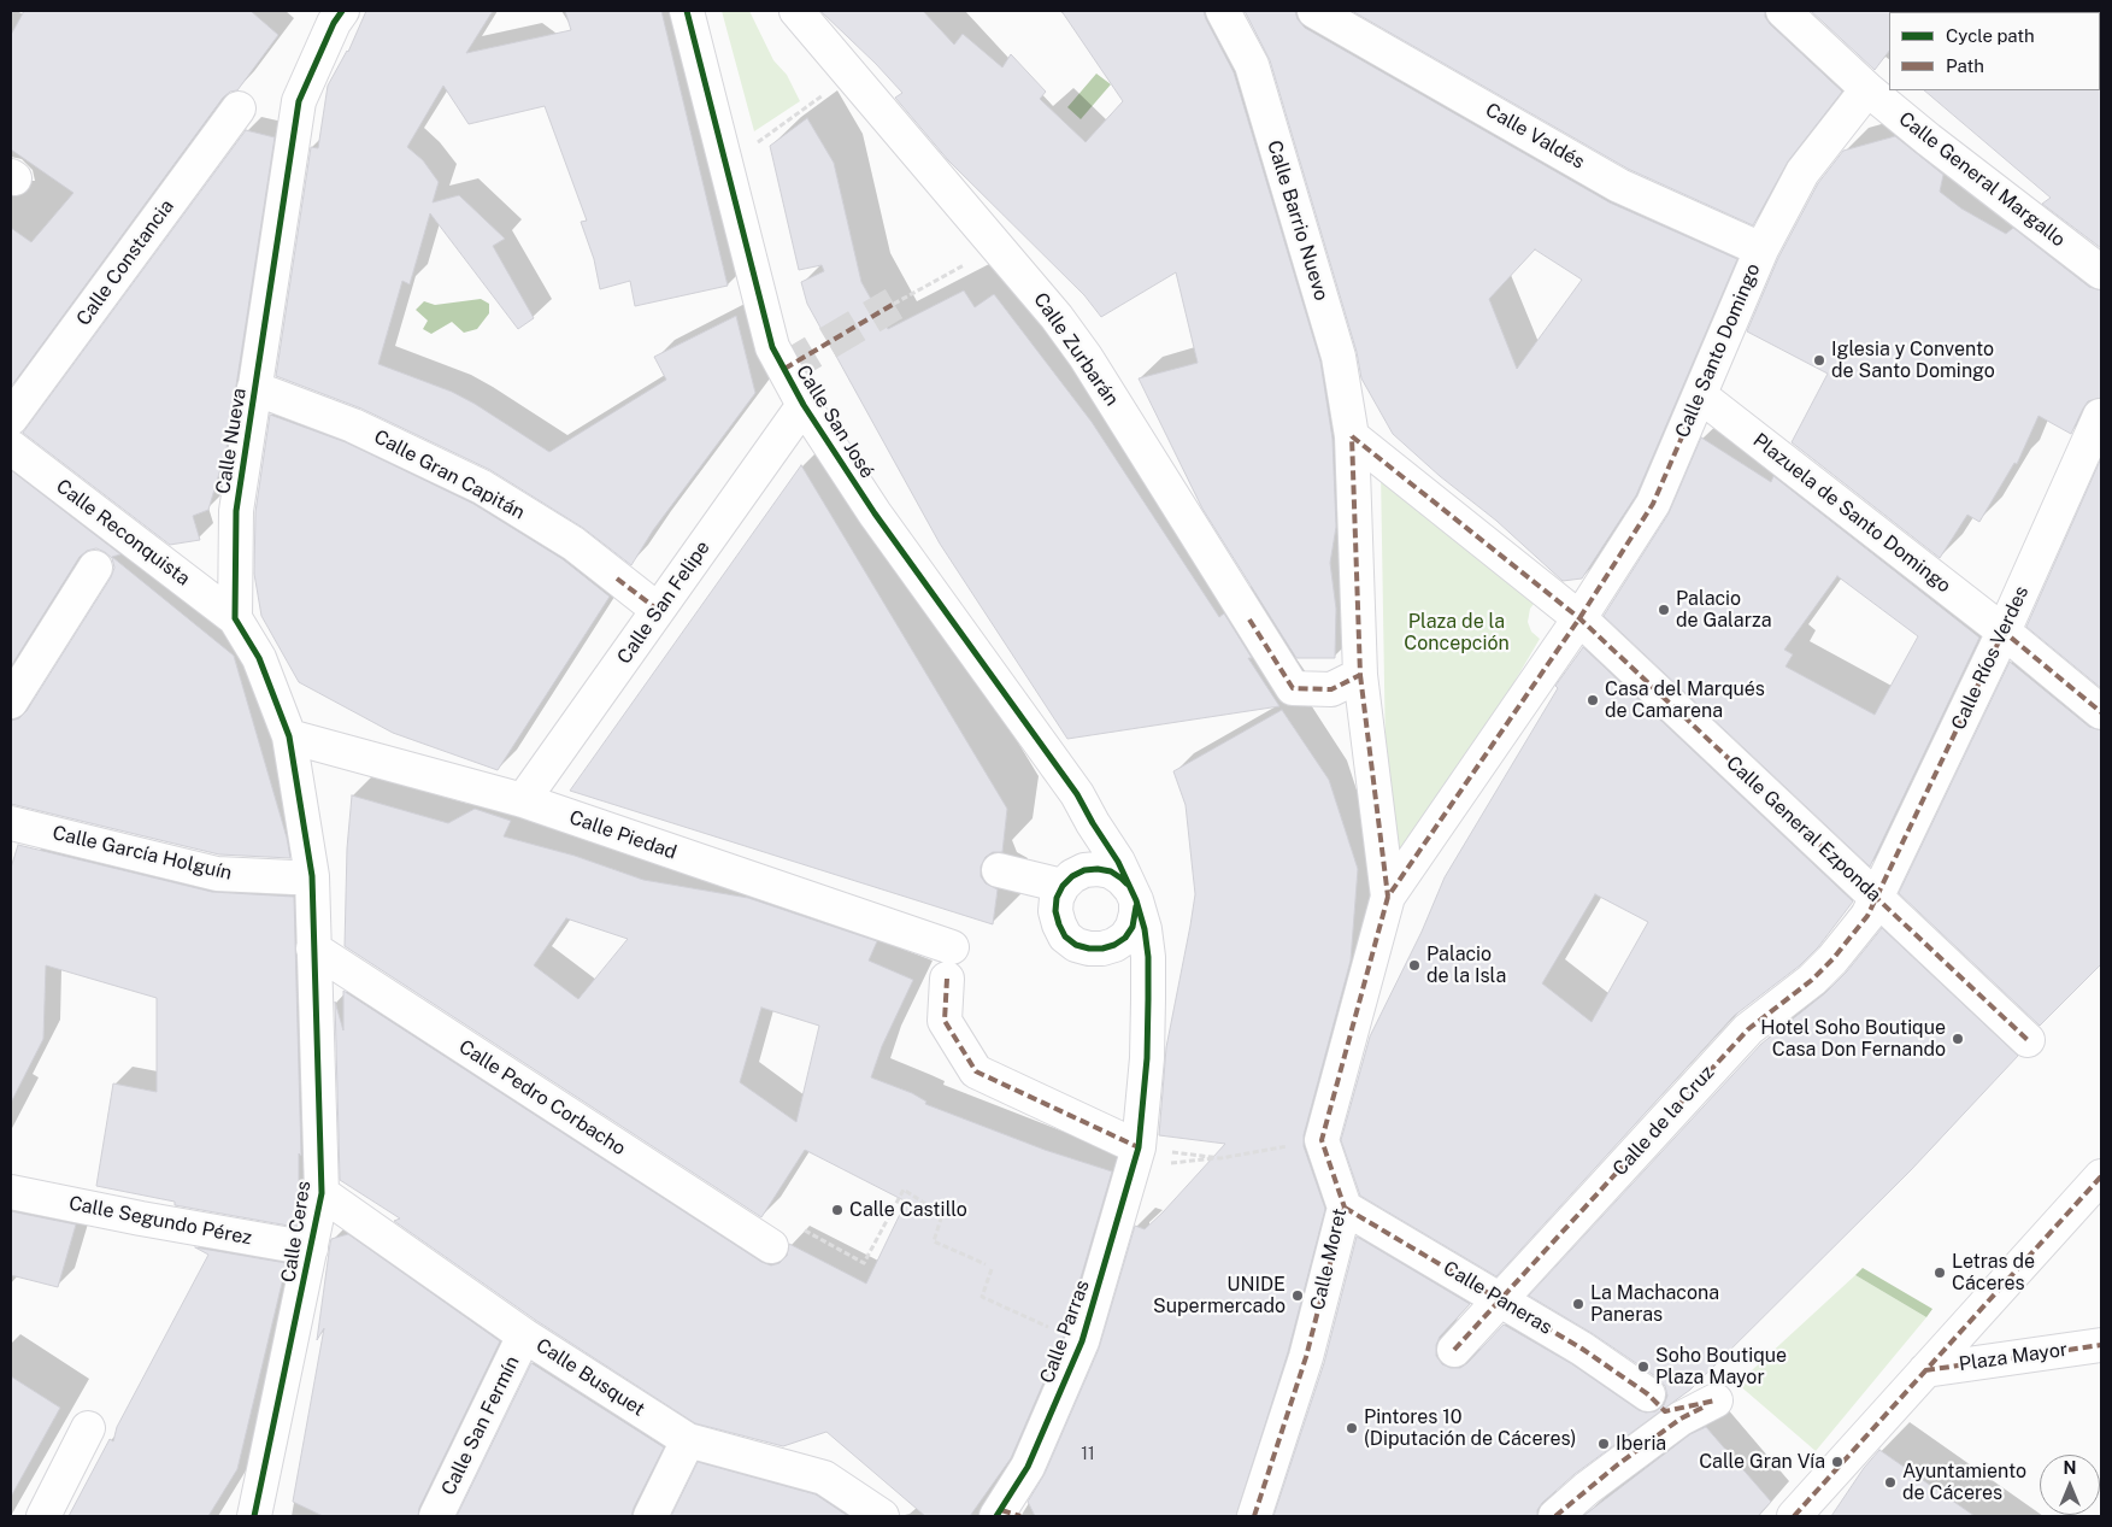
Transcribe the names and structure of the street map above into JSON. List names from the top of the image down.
{
  "streets": {
    "street": [
      "Calle Valdés",
      "Calle General Margallo",
      "Calle Barrio Nuevo",
      "Calle Constancia",
      "Calle Zurbarán",
      "Calle Santo Domingo",
      "Calle San José",
      "Calle Nueva",
      "Calle Gran Capitán",
      "Plazuela de Santo Domingo",
      "Calle Reconquista",
      "Calle San Felipe",
      "Calle Ríos Verdes",
      "Calle General Ezponda",
      "Calle Piedad",
      "Calle García Holguín",
      "Calle Pedro Corbacho",
      "Calle de la Cruz",
      "Calle Segundo Pérez",
      "Calle Ceres",
      "Calle Moret",
      "Calle Paneras",
      "Calle Parras",
      "Plaza Mayor",
      "Calle Busquet",
      "Calle San Fermín"
    ]
  },
  "crossings": [
    ["Calle Valdés", "Calle Santo Domingo"],
    ["Calle General Margallo", "Calle Santo Domingo"],
    ["Calle Santo Domingo", "Plazuela de Santo Domingo"],
    ["Calle Santo Domingo", "Calle General Ezponda"],
    ["Calle San José", "Calle San Felipe"],
    ["Calle San José", "Calle Parras"],
    ["Calle Nueva", "Calle Gran Capitán"],
    ["Calle Nueva", "Calle Reconquista"],
    ["Calle Gran Capitán", "Calle San Felipe"],
    ["Plazuela de Santo Domingo", "Calle Ríos Verdes"],
    ["Calle San Felipe", "Calle Piedad"],
    ["Calle Ríos Verdes", "Calle General Ezponda"],
    ["Calle Ríos Verdes", "Calle de la Cruz"],
    ["Calle General Ezponda", "Calle de la Cruz"],
    ["Calle Piedad", "Calle Parras"],
    ["Calle García Holguín", "Calle Ceres"],
    ["Calle Pedro Corbacho", "Calle Ceres"],
    ["Calle de la Cruz", "Calle Paneras"],
    ["Calle Segundo Pérez", "Calle Ceres"],
    ["Calle Ceres", "Calle Busquet"],
    ["Calle Moret", "Calle Paneras"],
    ["Calle Busquet", "Calle San Fermín"]
  ],
  "parks": ["Plaza de la Concepción"],
  "places": [
    "Iglesia y Convento de Santo Domingo",
    "Palacio de Galarza",
    "Casa del Marqués de Camarena",
    "Palacio de la Isla",
    "Hotel Soho Boutique Casa Don Fernando",
    "Calle Castillo",
    "Letras de Cáceres",
    "UNIDE Supermercado",
    "La Machacona Paneras",
    "Soho Boutique Plaza Mayor",
    "Pintores 10 (Diputación de Cáceres)",
    "Iberia",
    "Calle Gran Vía",
    "Ayuntamiento de Cáceres"
  ],
  "house_numbers": ["11"],
  "legend": ["Cycle path", "Path"],
  "north": "top"
}
